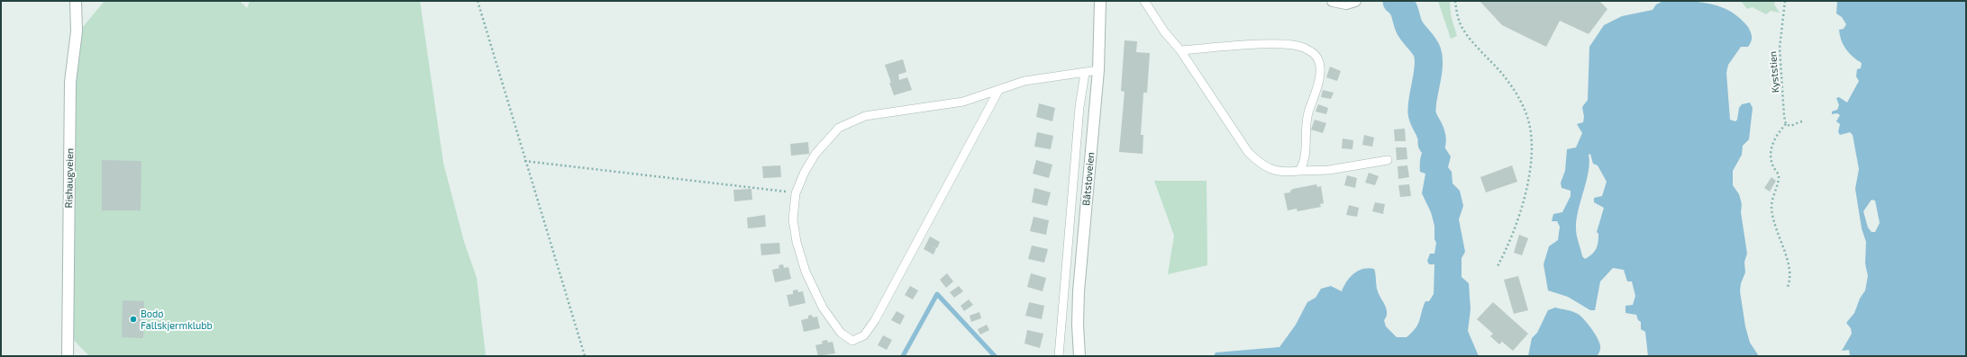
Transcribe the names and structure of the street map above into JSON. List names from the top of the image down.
{
  "streets": {
    "street": ["Rishaugveien", "Båtstøveien"],
    "path": ["Kyststien"]
  },
  "places": ["Bodø Fallskjermklubb"]
}
